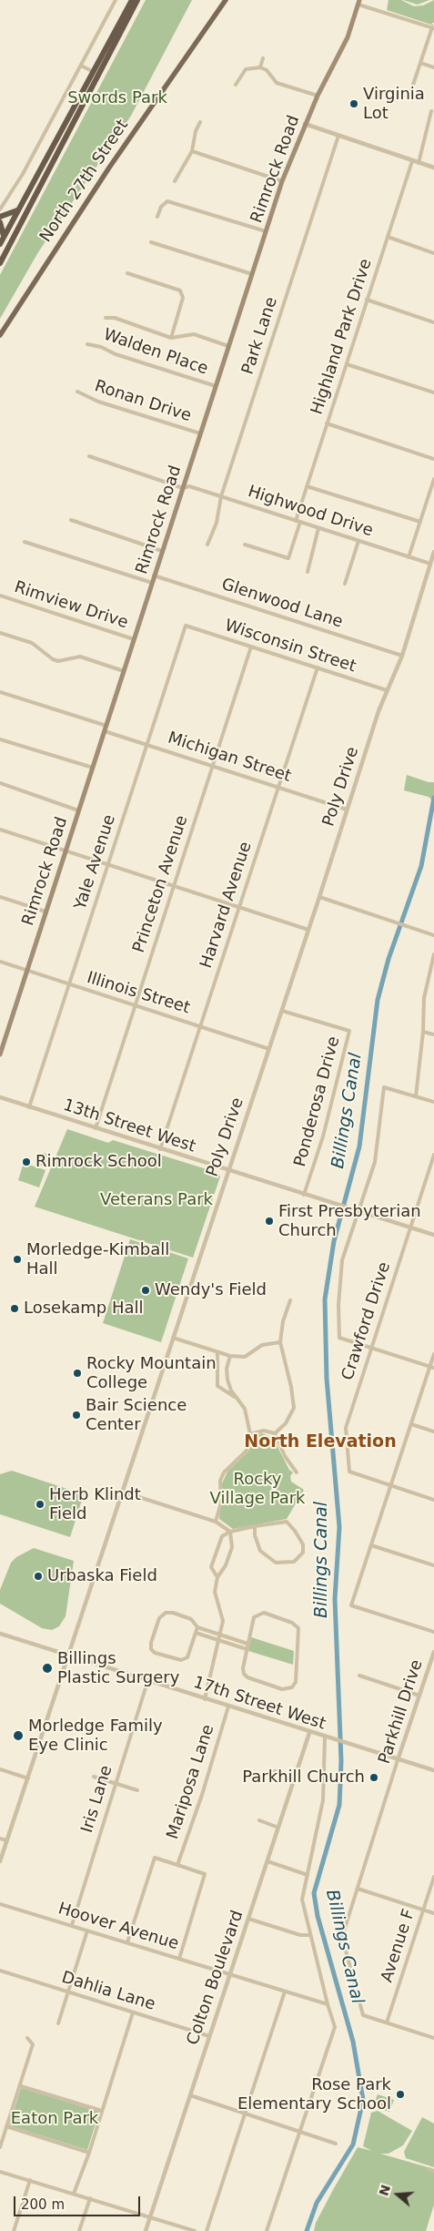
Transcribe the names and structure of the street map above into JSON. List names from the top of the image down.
{
  "streets": {
    "main road": ["Rimrock Road", "North 27th Street"],
    "street": [
      "Park Lane",
      "Highland Park Drive",
      "Walden Place",
      "Ronan Drive",
      "Highwood Drive",
      "Glenwood Lane",
      "Rimview Drive",
      "Wisconsin Street",
      "Michigan Street",
      "Poly Drive",
      "Yale Avenue",
      "Princeton Avenue",
      "Harvard Avenue",
      "Illinois Street",
      "Ponderosa Drive",
      "13th Street West",
      "Crawford Drive",
      "17th Street West",
      "Parkhill Drive",
      "Mariposa Lane",
      "Iris Lane",
      "Hoover Avenue",
      "Avenue F",
      "Colton Boulevard",
      "Dahlia Lane"
    ]
  },
  "crossings": [
    ["Rimrock Road", "Walden Place"],
    ["Rimrock Road", "Ronan Drive"],
    ["Rimrock Road", "Highwood Drive"],
    ["Rimrock Road", "Glenwood Lane"],
    ["Rimrock Road", "Rimview Drive"],
    ["Rimrock Road", "Michigan Street"],
    ["Rimrock Road", "Illinois Street"],
    ["Park Lane", "Highwood Drive"],
    ["Highland Park Drive", "Highwood Drive"],
    ["Highwood Drive", "Poly Drive"],
    ["Glenwood Lane", "Poly Drive"],
    ["Wisconsin Street", "Poly Drive"],
    ["Wisconsin Street", "Yale Avenue"],
    ["Wisconsin Street", "Princeton Avenue"],
    ["Wisconsin Street", "Harvard Avenue"],
    ["Michigan Street", "Poly Drive"],
    ["Michigan Street", "Yale Avenue"],
    ["Michigan Street", "Princeton Avenue"],
    ["Michigan Street", "Harvard Avenue"],
    ["Poly Drive", "Illinois Street"],
    ["Poly Drive", "Ponderosa Drive"],
    ["Poly Drive", "13th Street West"],
    ["Poly Drive", "17th Street West"],
    ["Yale Avenue", "Illinois Street"],
    ["Yale Avenue", "13th Street West"],
    ["Princeton Avenue", "Illinois Street"],
    ["Princeton Avenue", "13th Street West"],
    ["Harvard Avenue", "Illinois Street"],
    ["Harvard Avenue", "13th Street West"],
    ["Ponderosa Drive", "13th Street West"],
    ["13th Street West", "Crawford Drive"],
    ["17th Street West", "Parkhill Drive"],
    ["17th Street West", "Mariposa Lane"],
    ["17th Street West", "Iris Lane"],
    ["17th Street West", "Colton Boulevard"],
    ["Parkhill Drive", "Avenue F"],
    ["Iris Lane", "Hoover Avenue"],
    ["Hoover Avenue", "Colton Boulevard"],
    ["Colton Boulevard", "Dahlia Lane"]
  ],
  "districts": ["North Elevation"],
  "water": ["Billings Canal"],
  "parks": [
    "Swords Park",
    "Veterans Park",
    "Rocky Village Park",
    "Eaton Park"
  ],
  "places": [
    "Virginia Lot",
    "Rimrock School",
    "First Presbyterian Church",
    "Morledge-Kimball Hall",
    "Wendy's Field",
    "Losekamp Hall",
    "Rocky Mountain College",
    "Bair Science Center",
    "Herb Klindt Field",
    "Urbaska Field",
    "Billings Plastic Surgery",
    "Morledge Family Eye Clinic",
    "Parkhill Church",
    "Rose Park Elementary School"
  ],
  "scale_bar": "200 m",
  "north": "left"
}
